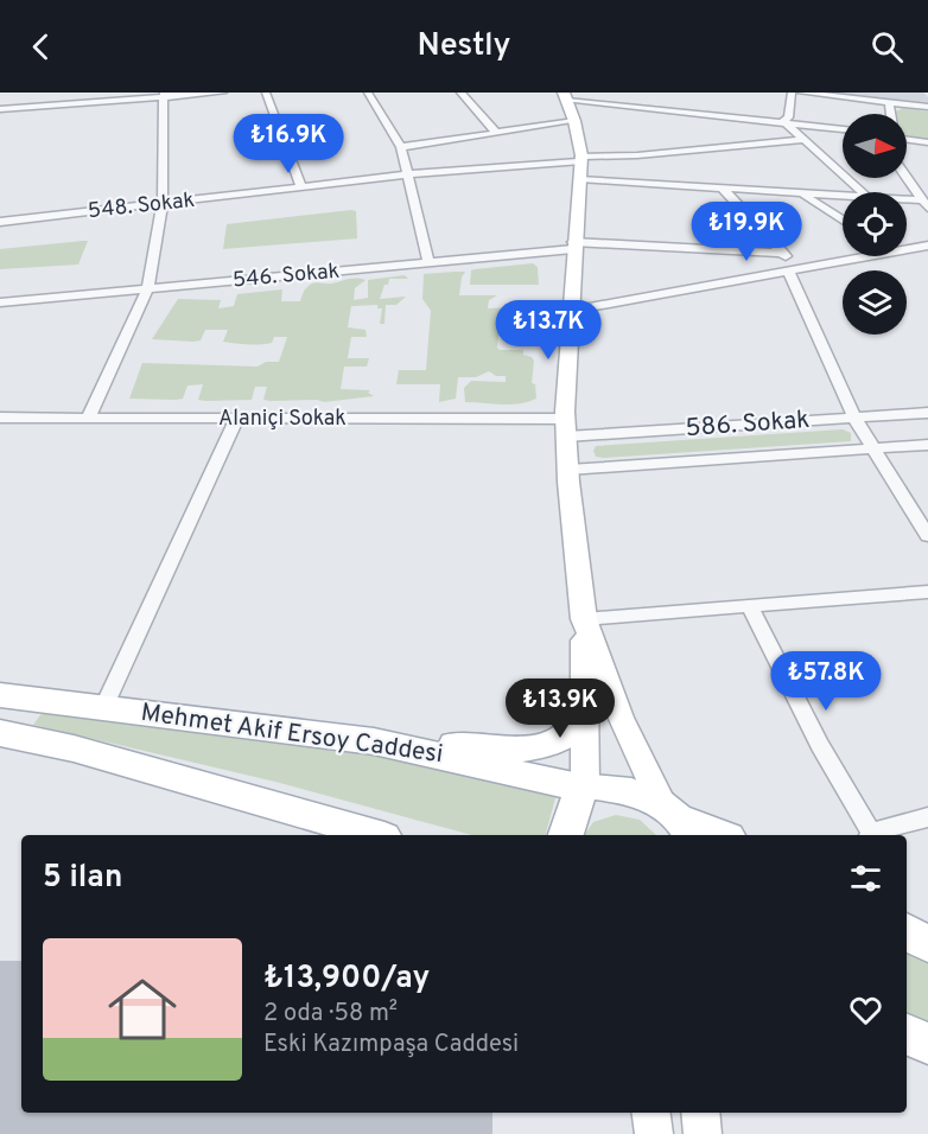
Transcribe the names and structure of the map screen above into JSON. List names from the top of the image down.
{
  "streets": {
    "main road": ["Mehmet Akif Ersoy Caddesi"],
    "street": [
      "548. Sokak",
      "546. Sokak",
      "Alaniçi Sokak",
      "586. Sokak"
    ]
  },
  "crossings": [
    ["Alaniçi Sokak", "586. Sokak"]
  ],
  "north": "right",
  "page": {
    "header": "Nestly",
    "price": [
      "₺16.9K",
      "₺19.9K",
      "₺13.7K",
      "₺57.8K",
      "₺13.9K"
    ],
    "heading": "5 ilan",
    "list": [
      {
        "name": "₺13,900/ay",
        "note": "2 oda · 58 m² · Eski Kazımpaşa Caddesi"
      }
    ]
  }
}
